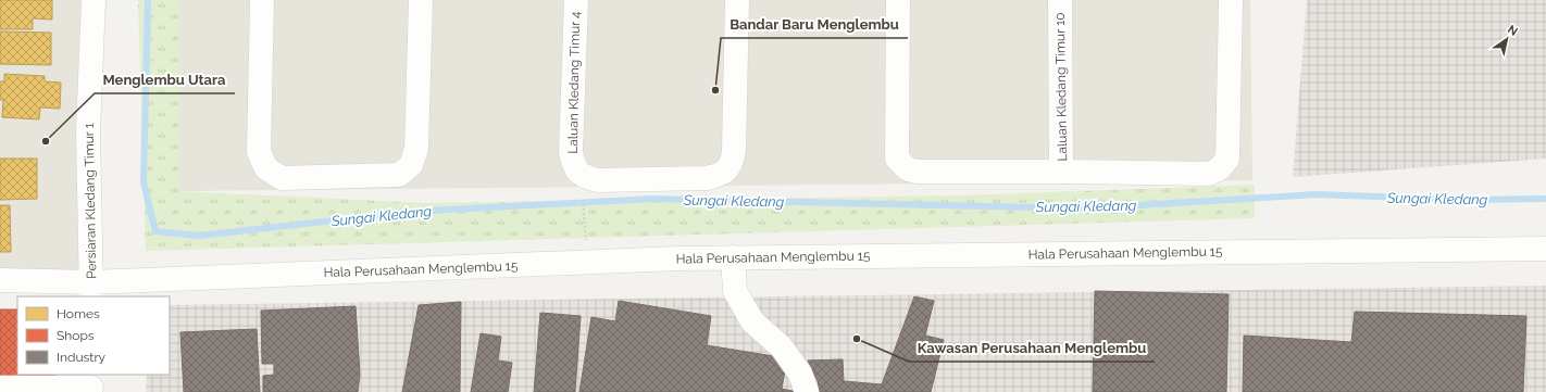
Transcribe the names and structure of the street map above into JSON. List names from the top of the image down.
{
  "streets": {
    "street": [
      "Laluan Kledang Timur 4",
      "Laluan Kledang Timur 10",
      "Persiaran Kledang Timur 1",
      "Hala Perusahaan Menglembu 15"
    ]
  },
  "crossings": [
    ["Persiaran Kledang Timur 1", "Hala Perusahaan Menglembu 15"]
  ],
  "water": ["Sungai Kledang"],
  "places": ["Bandar Baru Menglembu", "Menglembu Utara", "Kawasan Perusahaan Menglembu"],
  "legend": ["Homes", "Shops", "Industry"],
  "north": "top right"
}
